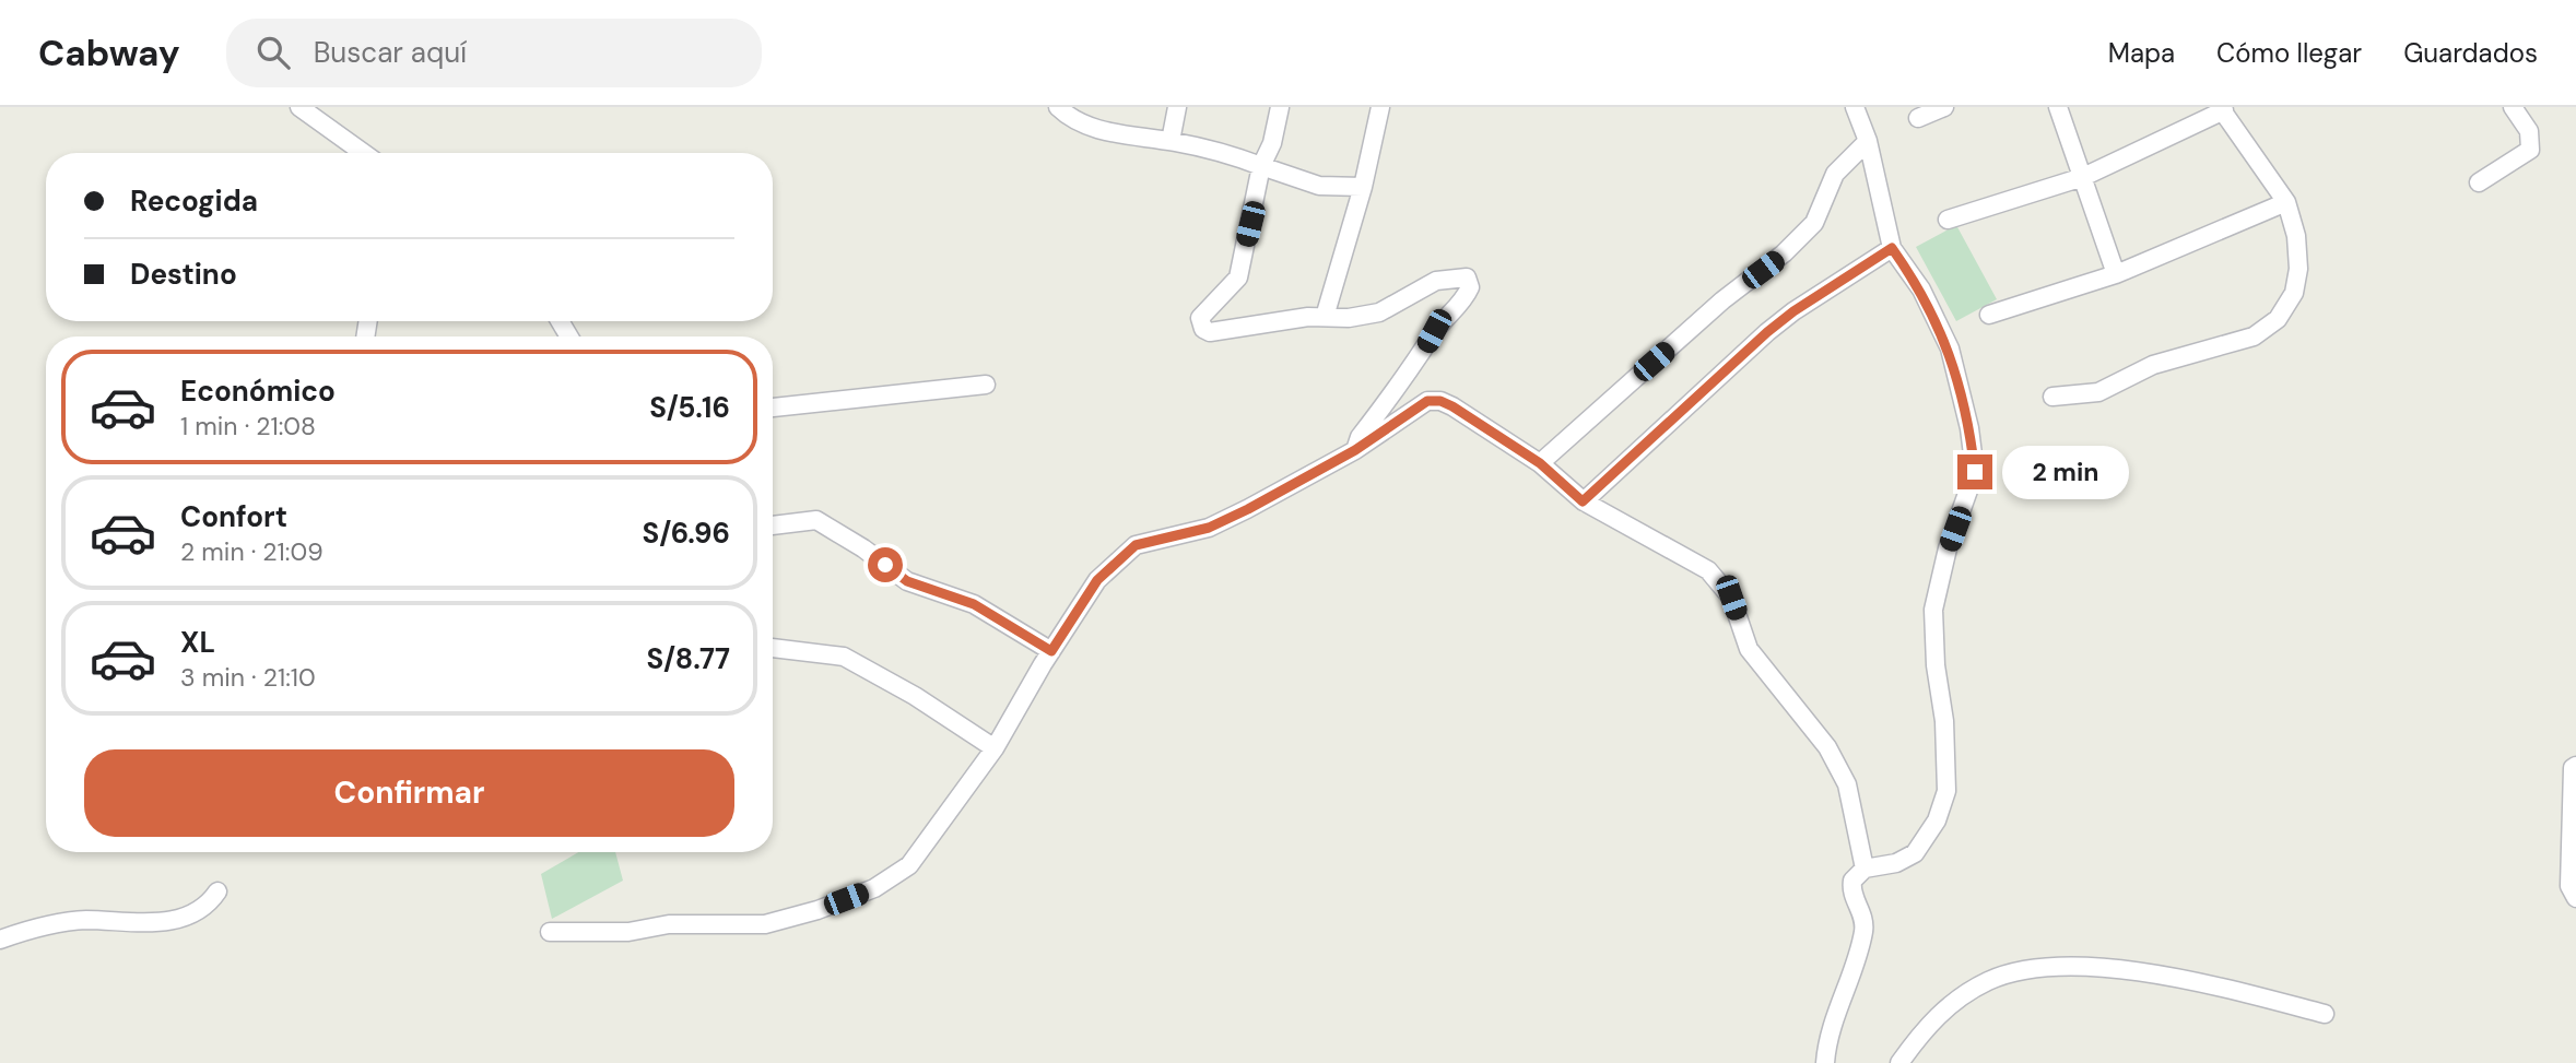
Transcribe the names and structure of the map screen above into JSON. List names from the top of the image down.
{
  "page": {
    "header": "Cabway",
    "search": "Buscar aquí",
    "nav": ["Mapa", "Cómo llegar", "Guardados"],
    "banner": ["Recogida", "Destino"],
    "list": [
      {
        "name": "Económico",
        "note": "1 min · 21:08",
        "value": "S/5.16"
      },
      {
        "name": "Confort",
        "note": "2 min · 21:09",
        "value": "S/6.96"
      },
      {
        "name": "XL",
        "note": "3 min · 21:10",
        "value": "S/8.77"
      }
    ],
    "bubble": "2 min",
    "buttons": "Confirmar"
  }
}
